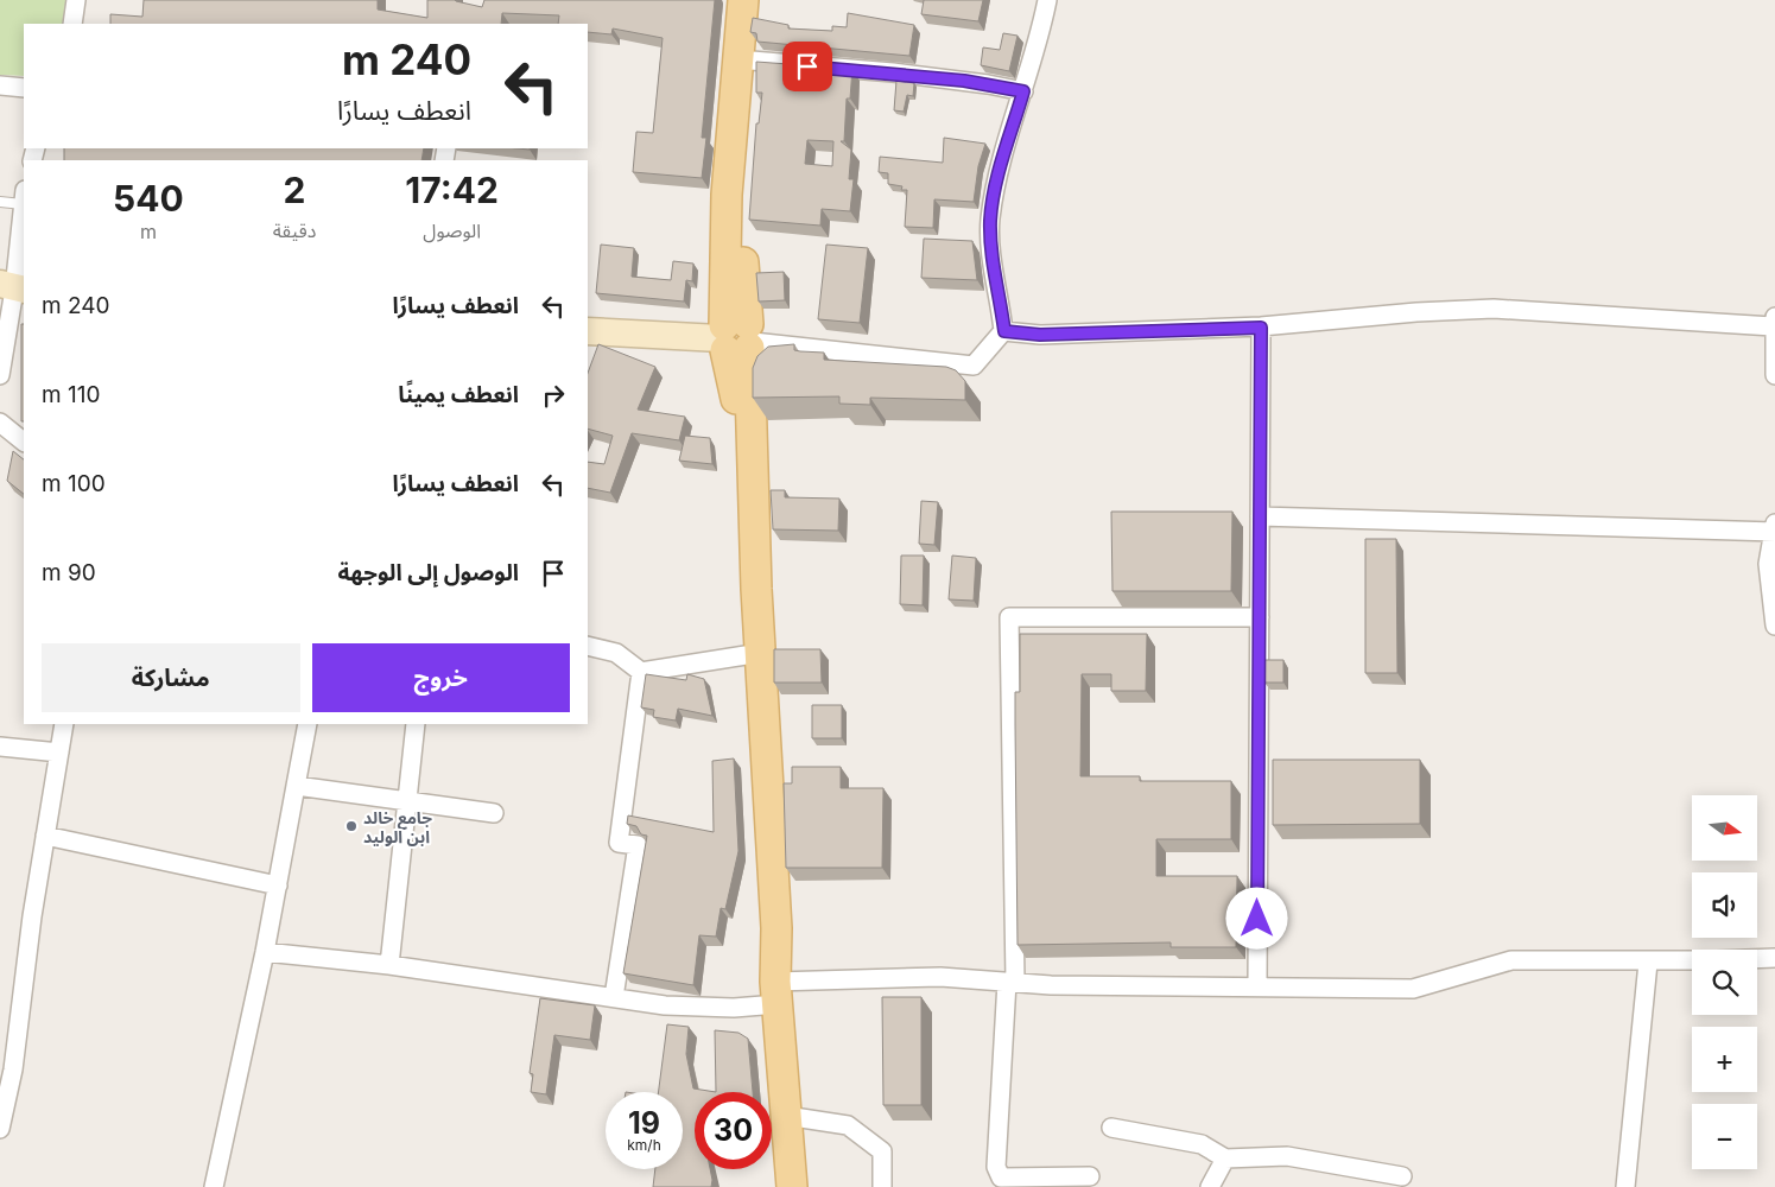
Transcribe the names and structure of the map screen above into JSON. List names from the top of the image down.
{
  "places": ["جامع خالد ابن الوليد"],
  "north": "right",
  "page": {
    "turn": ["240 m", "انعطف يسارًا"],
    "eta": [
      "17:42",
      "الوصول",
      "2",
      "دقيقة",
      "540",
      "m"
    ],
    "list": [
      {
        "name": "انعطف يسارًا",
        "value": "240 m"
      },
      {
        "name": "انعطف يمينًا",
        "value": "110 m"
      },
      {
        "name": "انعطف يسارًا",
        "value": "100 m"
      },
      {
        "name": "الوصول إلى الوجهة",
        "value": "90 m"
      }
    ],
    "buttons": ["خروج", "مشاركة"],
    "map_buttons": ["+", "−"],
    "speed": "19 km/h",
    "limit": "30"
  }
}
